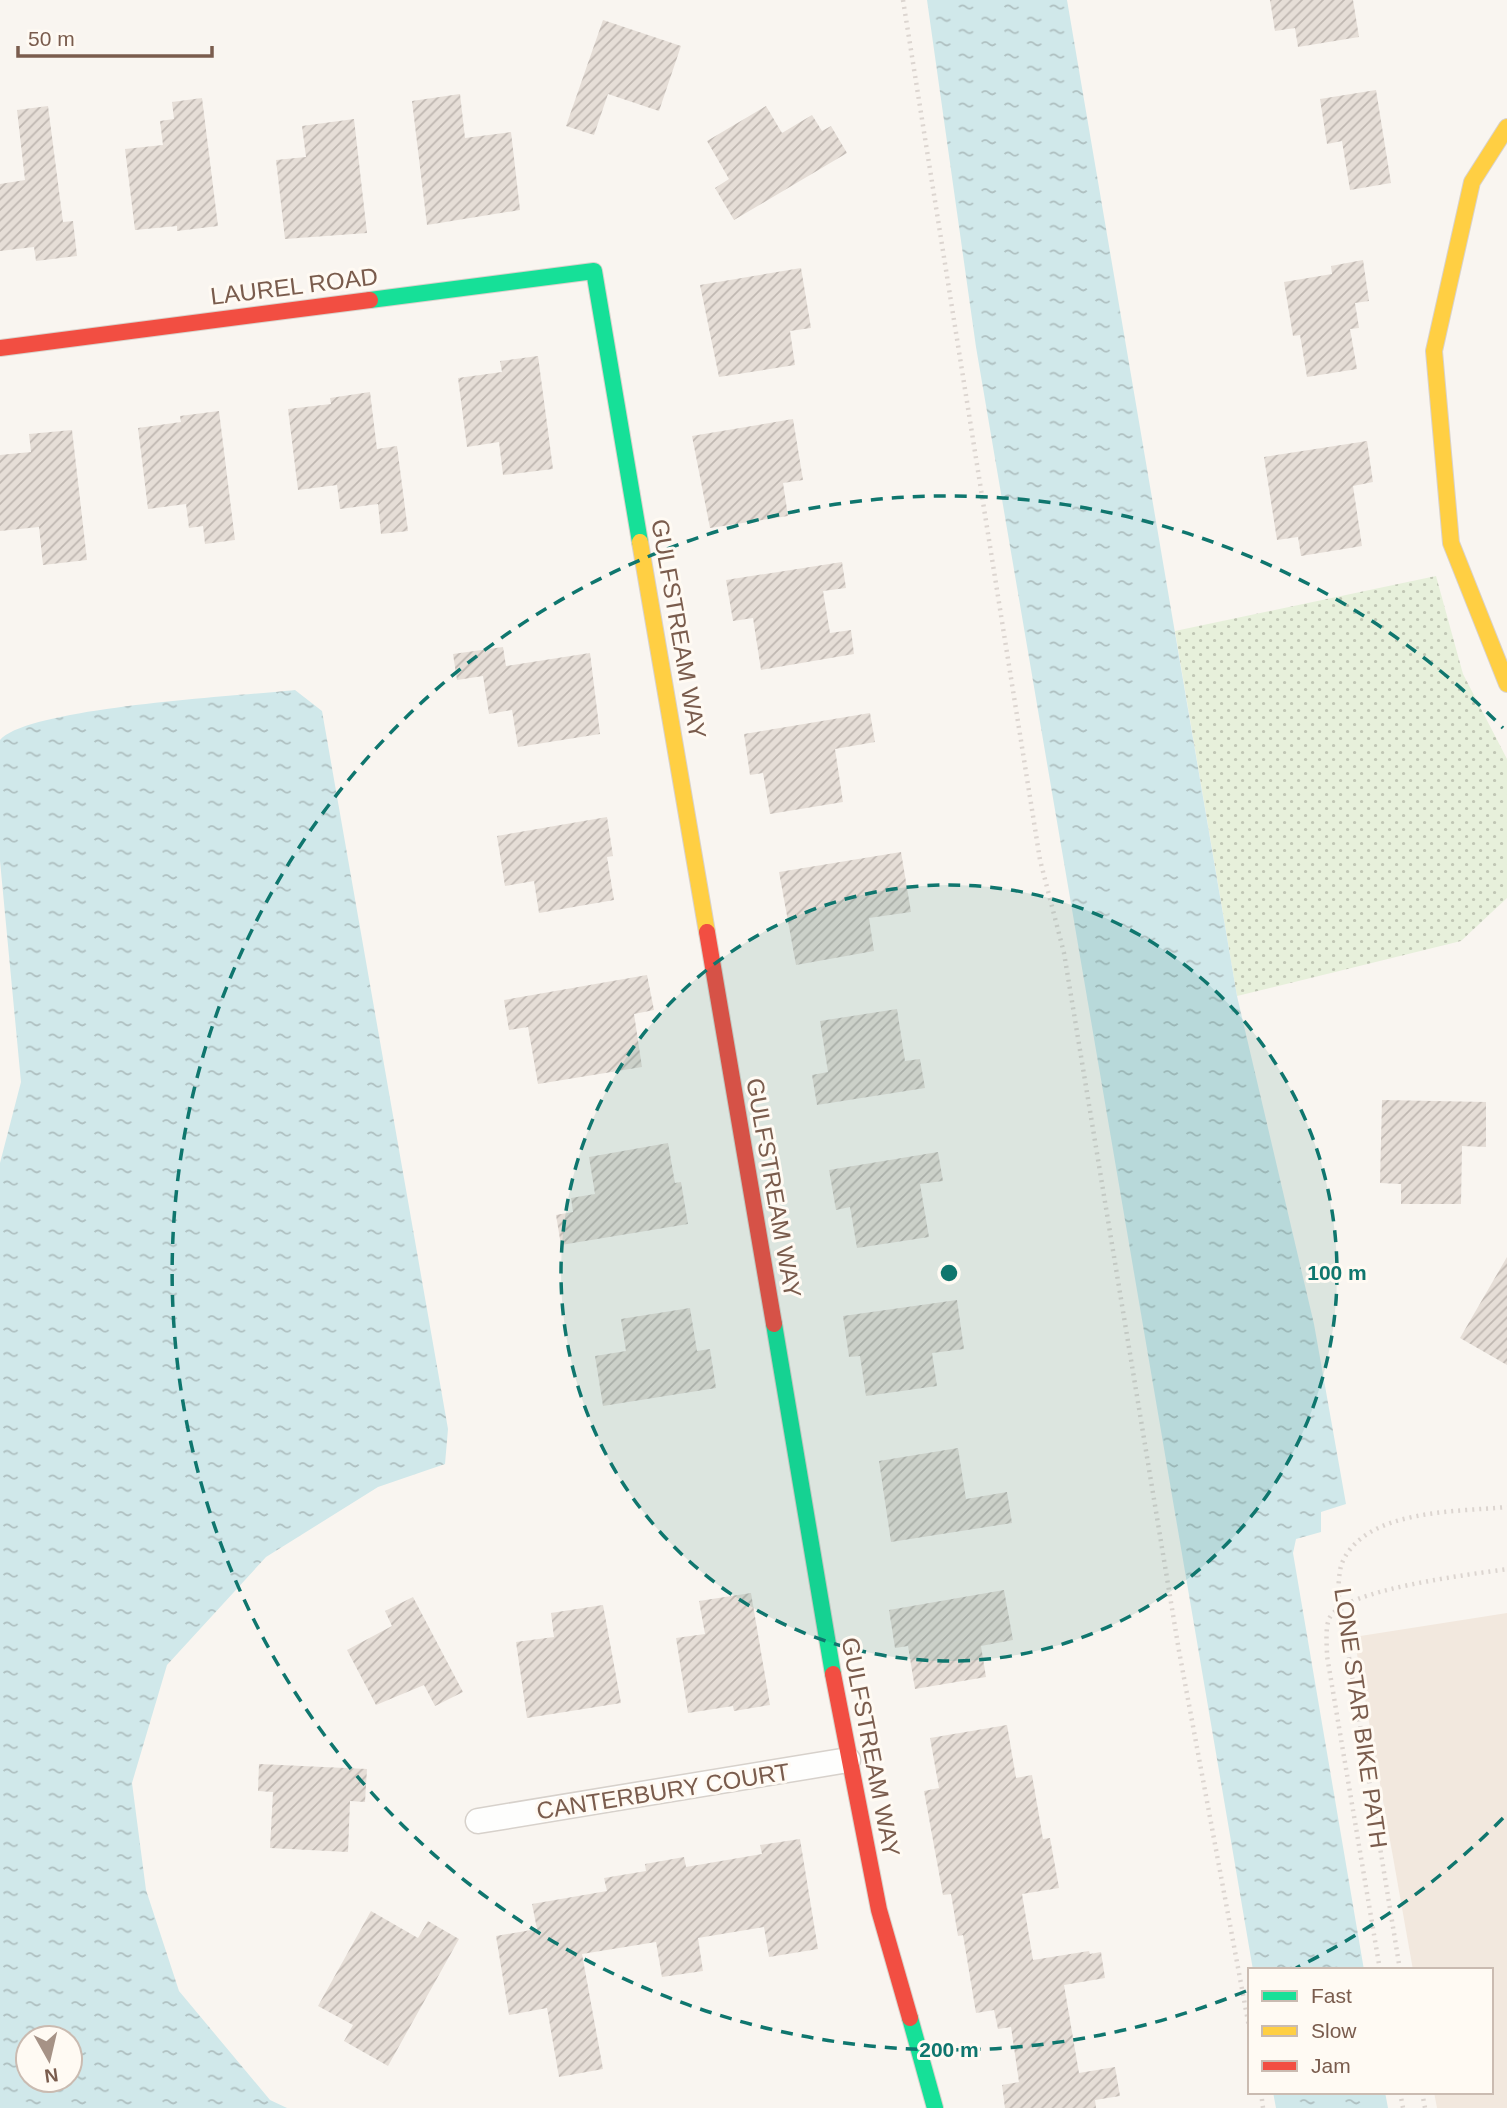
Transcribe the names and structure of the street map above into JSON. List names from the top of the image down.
{
  "streets": {
    "street": ["LAUREL ROAD", "GULFSTREAM WAY", "CANTERBURY COURT"],
    "path": ["LONE STAR BIKE PATH"]
  },
  "crossings": [
    ["LAUREL ROAD", "GULFSTREAM WAY"],
    ["GULFSTREAM WAY", "CANTERBURY COURT"]
  ],
  "legend": ["Fast", "Slow", "Jam"],
  "scale_bar": "50 m",
  "north": "bottom",
  "rings": ["100 m", "200 m"]
}
